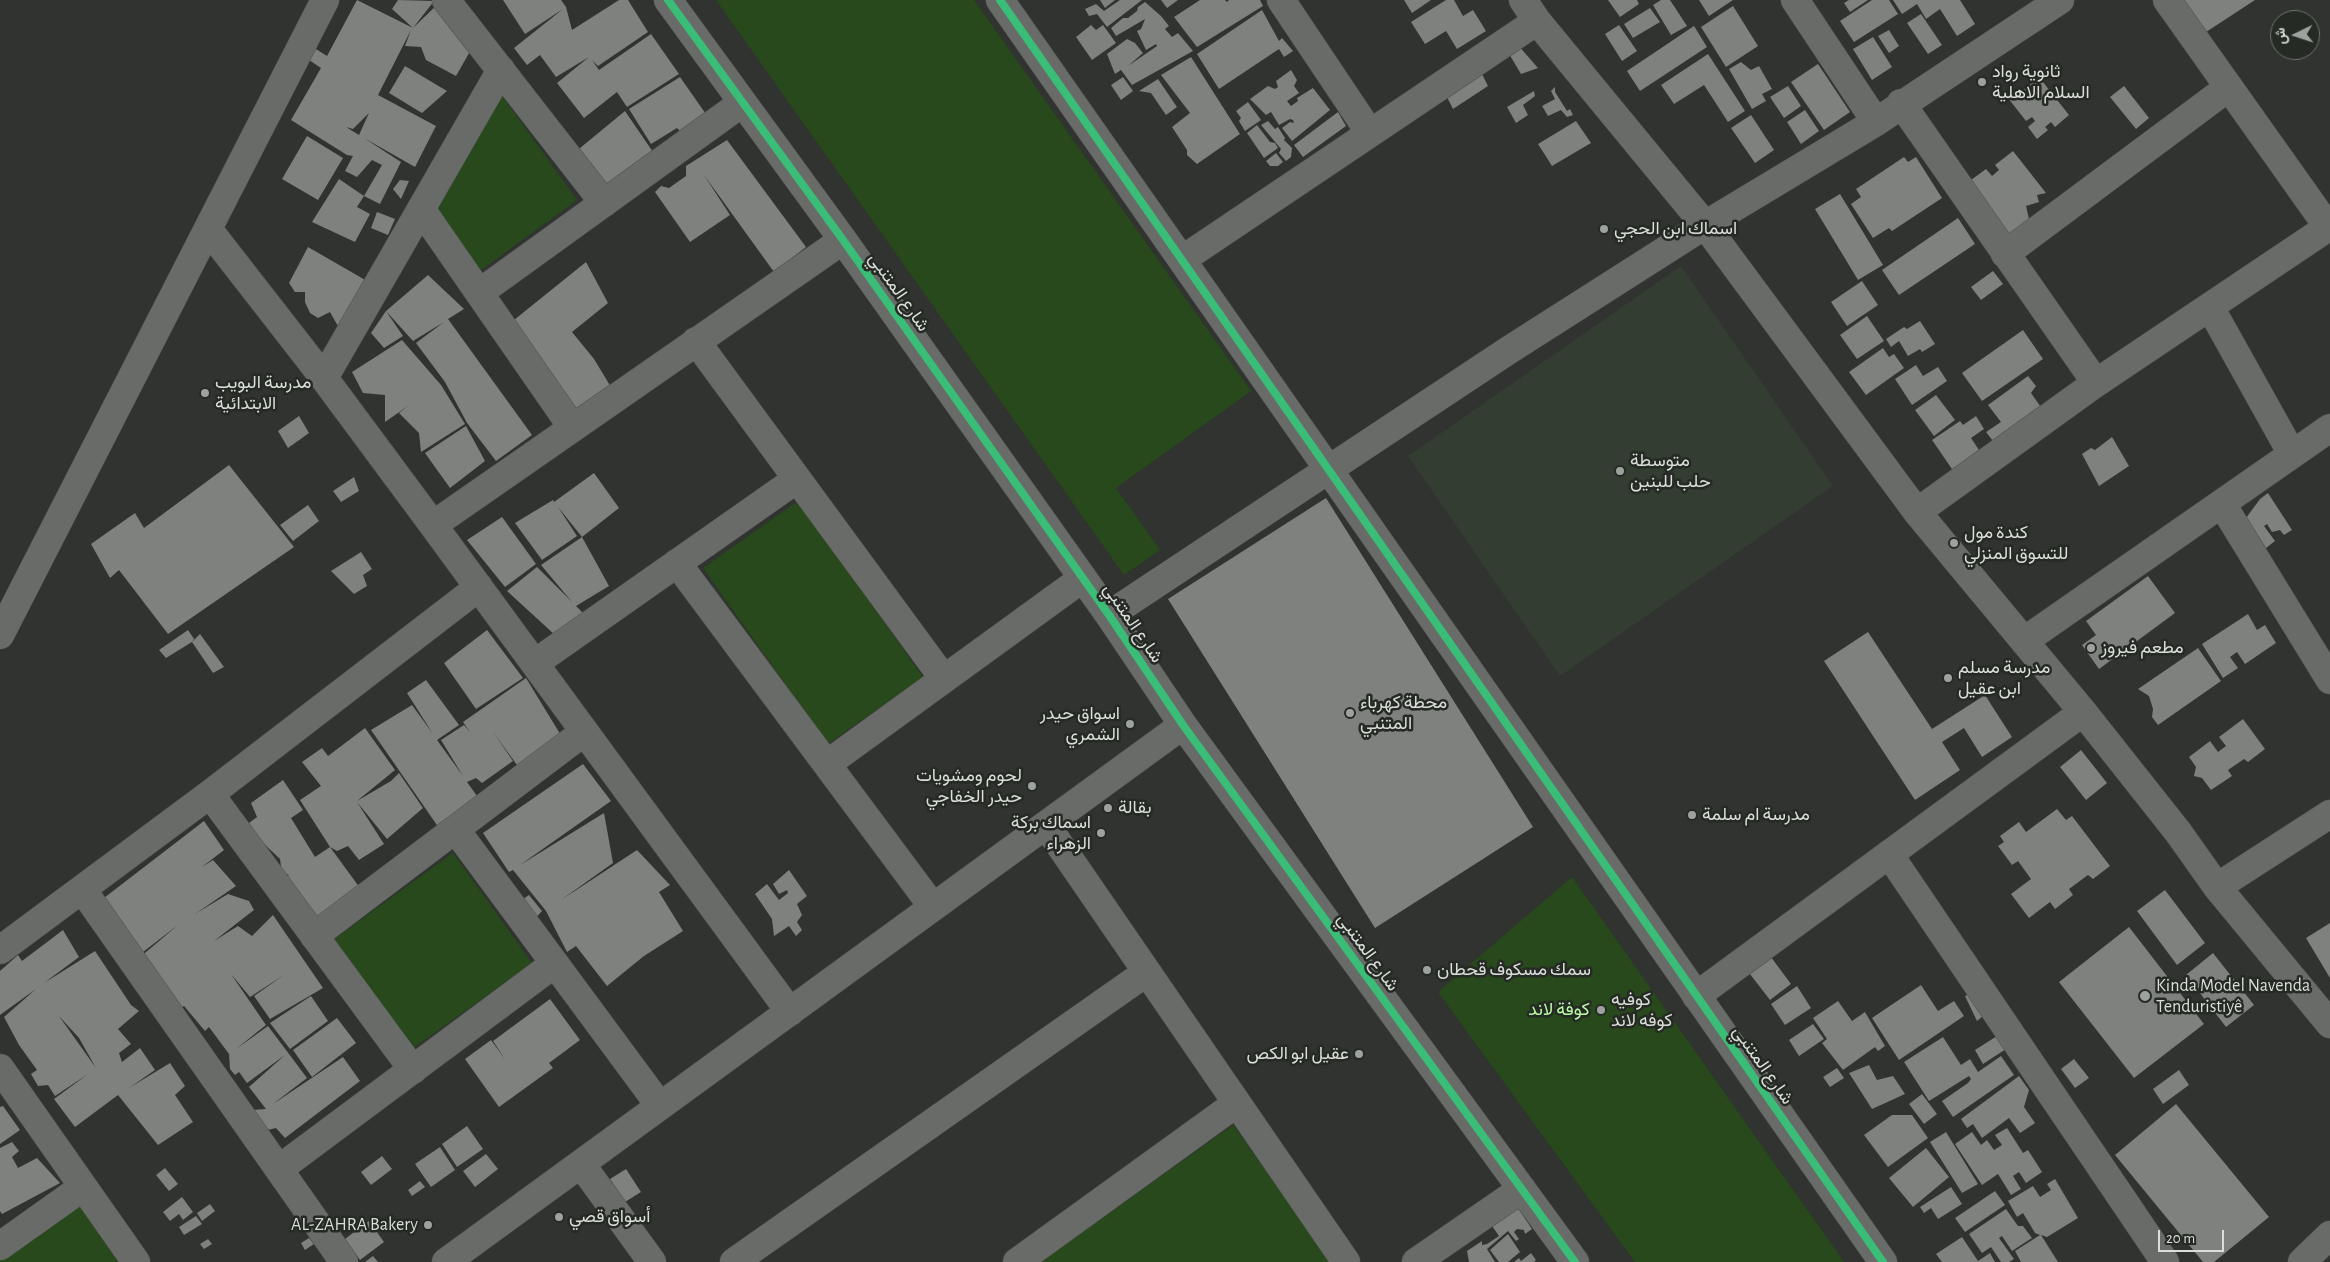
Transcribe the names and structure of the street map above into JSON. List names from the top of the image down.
{
  "streets": {
    "street": ["شارع المتنبي"]
  },
  "parks": ["كوفة لاند"],
  "places": [
    "ثانوية رواد السلام الاهلية",
    "اسماك ابن الحجي",
    "مدرسة البويب الابتدائية",
    "متوسطة حلب للبنين",
    "كندة مول للتسوق المنزلي",
    "مطعم فيروز",
    "مدرسة مسلم ابن عقيل",
    "محطة كهرباء المتنبي",
    "اسواق حيدر الشمري",
    "لحوم ومشويات حيدر الخفاجي",
    "بقالة",
    "مدرسة ام سلمة",
    "اسماك بركة الزهراء",
    "سمك مسكوف قحطان",
    "Kinda Model Navenda Tenduristiyê",
    "كوفيه كوفه لاند",
    "عقيل ابو الكص",
    "أسواق قصي",
    "AL-ZAHRA Bakery"
  ],
  "scale_bar": "20 m",
  "north": "left"
}
